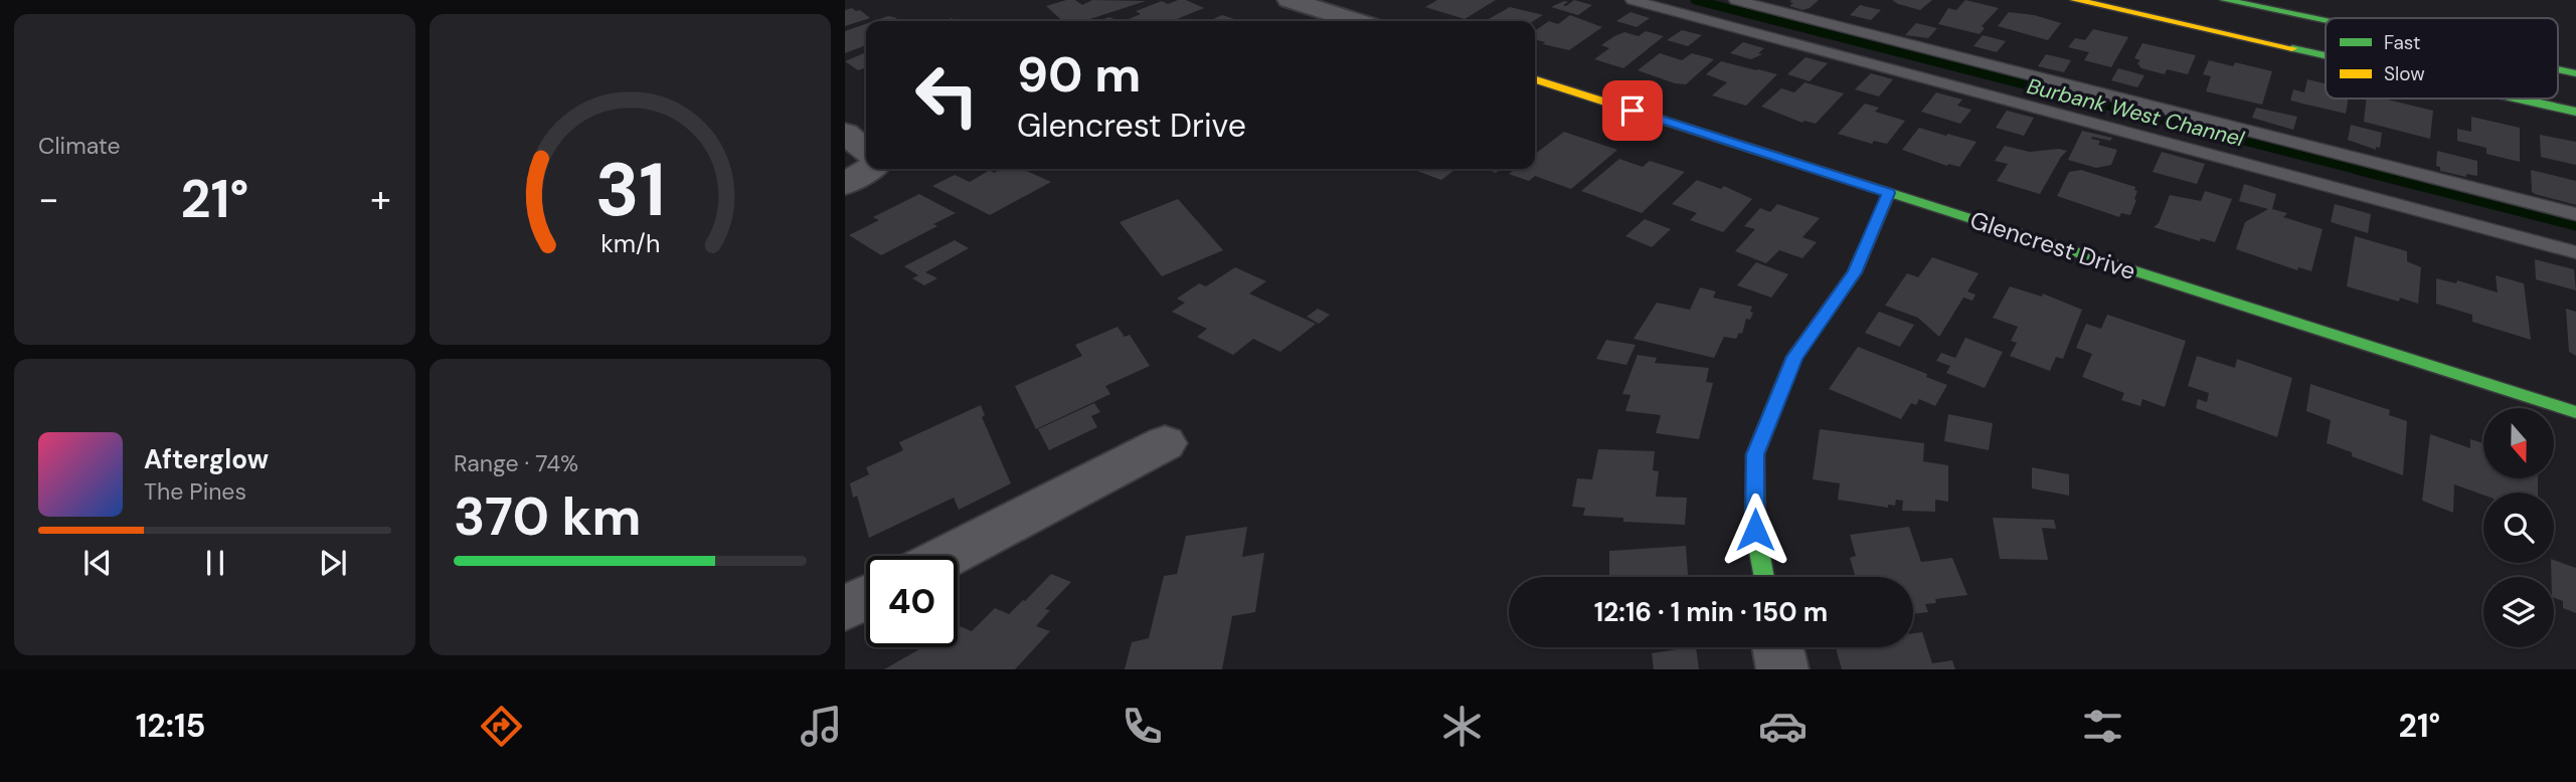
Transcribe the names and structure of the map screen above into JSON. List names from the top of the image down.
{
  "streets": {
    "street": ["Glencrest Drive"]
  },
  "water": ["Burbank West Channel"],
  "legend": ["Fast", "Slow"],
  "north": "bottom",
  "page": {
    "tile": [
      "Climate",
      ["Range · 74%", "370 km"]
    ],
    "turn": ["90 m", "Glencrest Drive"],
    "heat": ["−", "21°", "+"],
    "song": ["Afterglow", "The Pines"],
    "limit": "40",
    "trip": "12:16 · 1 min · 150 m",
    "tabs": ["12:15", "21°"],
    "gauge": ["31", "km/h"]
  }
}
